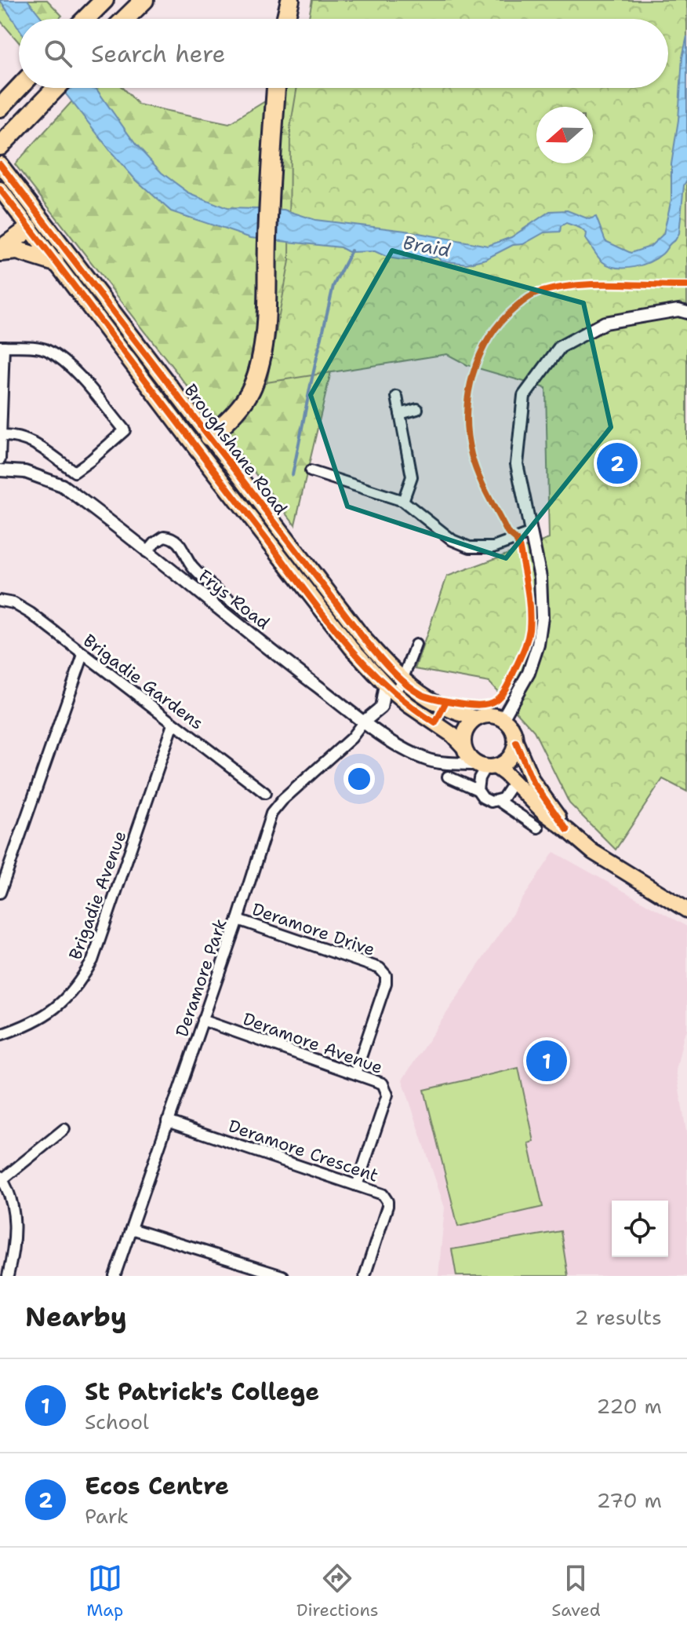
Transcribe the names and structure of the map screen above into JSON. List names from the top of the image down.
{
  "streets": {
    "main road": ["Broughshane Road"],
    "street": [
      "Frys Road",
      "Brigadie Gardens",
      "Brigadie Avenue",
      "Deramore Drive",
      "Deramore Park",
      "Deramore Avenue",
      "Deramore Crescent"
    ]
  },
  "crossings": [
    ["Broughshane Road", "Frys Road"],
    ["Frys Road", "Deramore Park"],
    ["Brigadie Gardens", "Brigadie Avenue"],
    ["Deramore Drive", "Deramore Park"],
    ["Deramore Drive", "Deramore Avenue"],
    ["Deramore Park", "Deramore Avenue"],
    ["Deramore Park", "Deramore Crescent"],
    ["Deramore Avenue", "Deramore Crescent"]
  ],
  "water": ["Braid"],
  "north": "left",
  "page": {
    "search": "Search here",
    "pins": ["2", "1"],
    "heading": ["Nearby", "2 results"],
    "list": [
      {
        "mark": "1",
        "name": "St Patrick's College",
        "note": "School",
        "value": "220 m"
      },
      {
        "mark": "2",
        "name": "Ecos Centre",
        "note": "Park",
        "value": "270 m"
      }
    ],
    "nav": ["Map", "Directions", "Saved"]
  }
}
